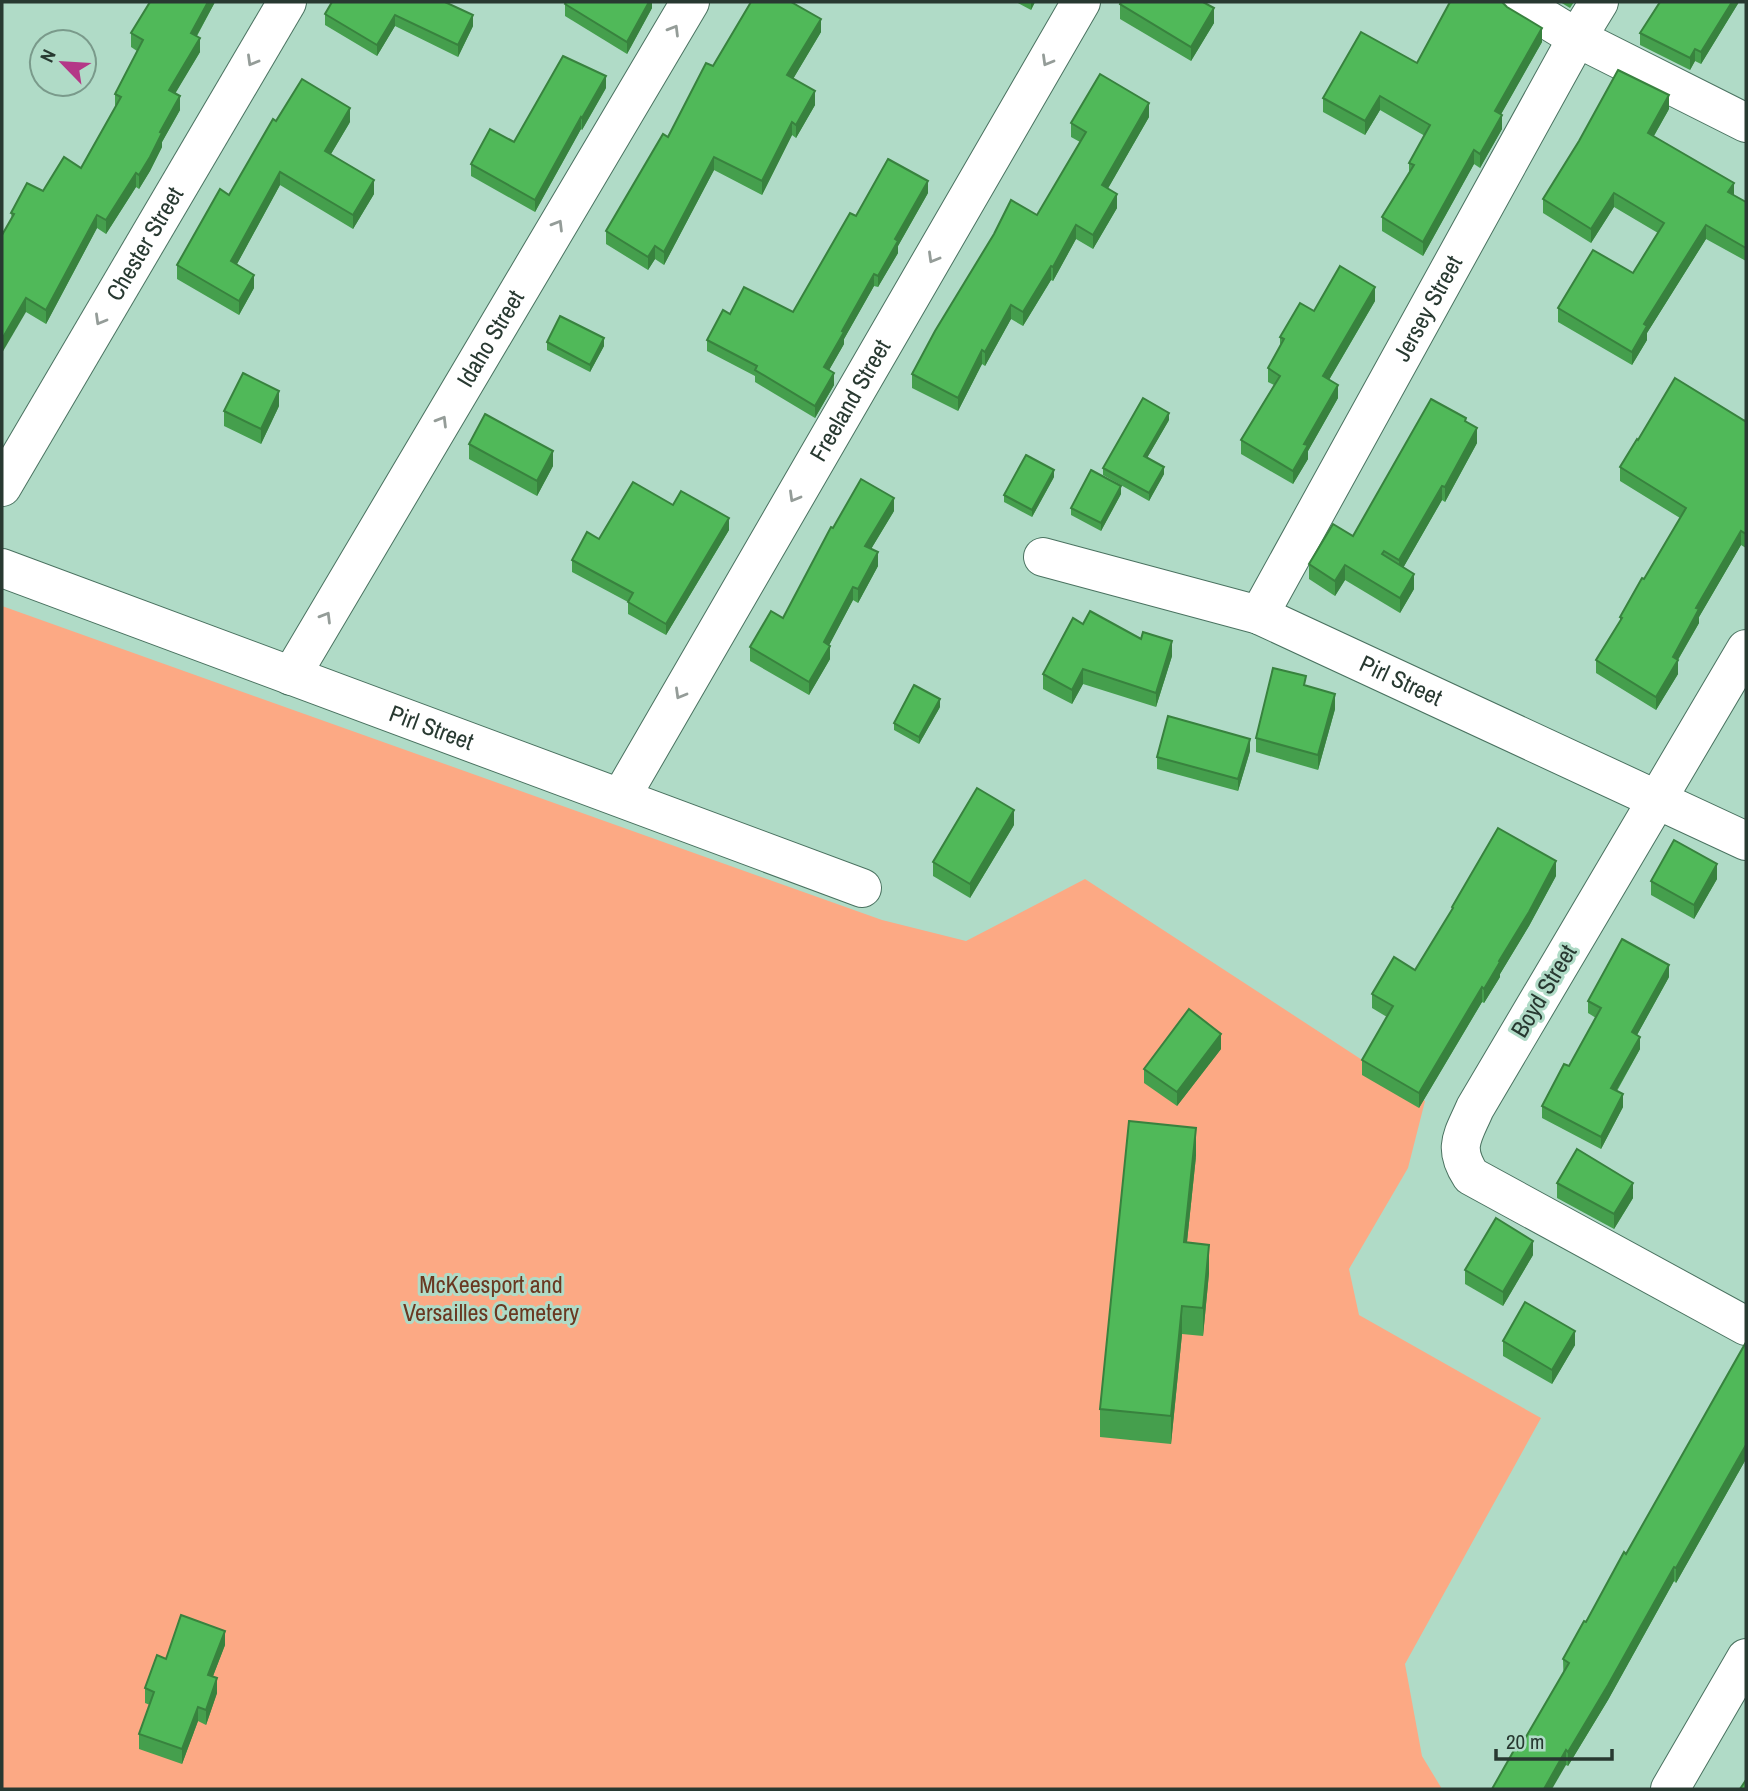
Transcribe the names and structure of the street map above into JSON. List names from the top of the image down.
{
  "streets": {
    "street": [
      "Chester Street",
      "Jersey Street",
      "Idaho Street",
      "Freeland Street",
      "Pirl Street",
      "Boyd Street"
    ]
  },
  "crossings": [
    ["Jersey Street", "Pirl Street"],
    ["Idaho Street", "Pirl Street"],
    ["Freeland Street", "Pirl Street"],
    ["Pirl Street", "Boyd Street"]
  ],
  "one_way": ["Chester Street", "Idaho Street", "Freeland Street"],
  "parks": ["McKeesport and Versailles Cemetery"],
  "scale_bar": "20 m",
  "north": "top left"
}
